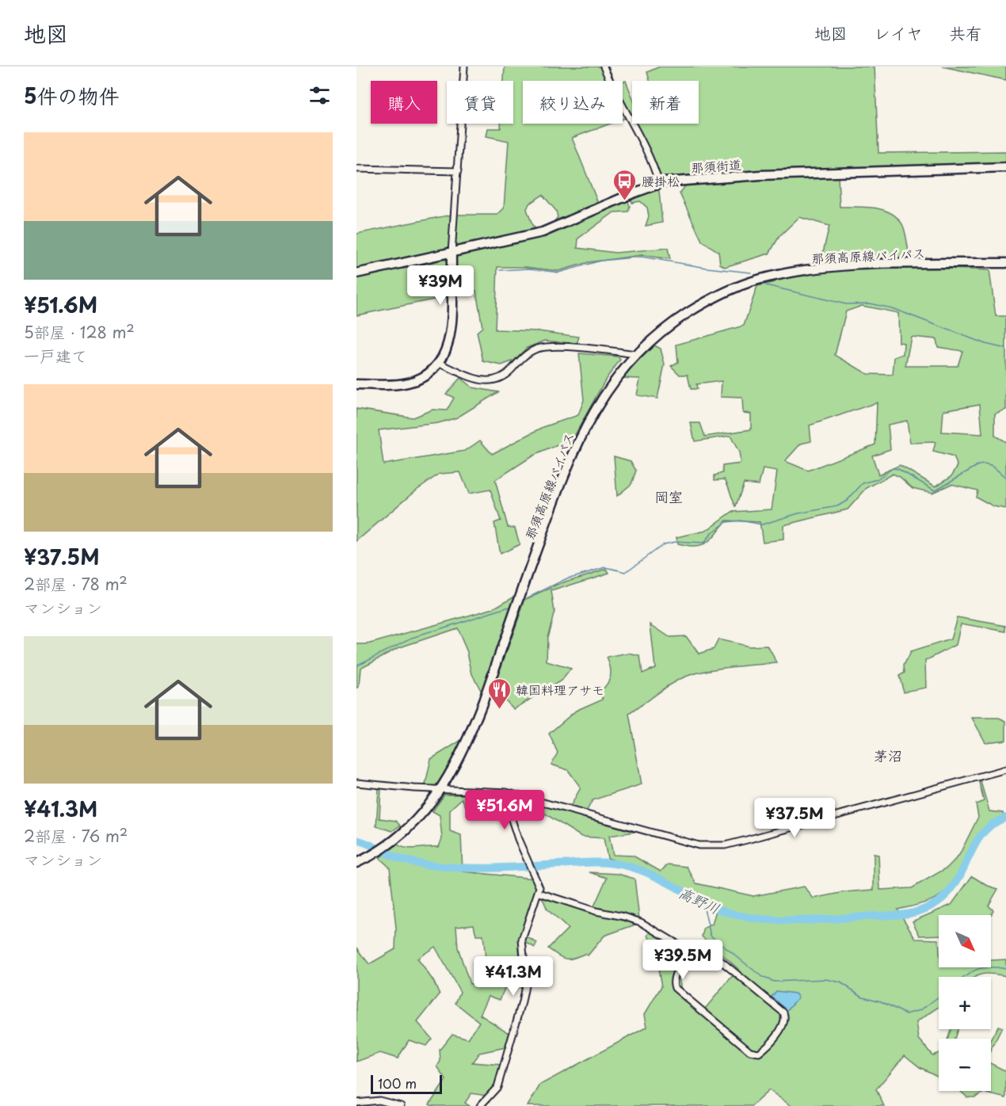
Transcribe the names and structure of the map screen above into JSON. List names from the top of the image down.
{
  "streets": {
    "main road": ["那須街道", "那須高原線バイパス"]
  },
  "districts": ["岡室", "茅沼"],
  "water": ["高野川"],
  "places": {
    "bus stop": ["腰掛松"],
    "restaurant": ["韓国料理アサモ"]
  },
  "scale_bar": "100 m",
  "north": "bottom right",
  "page": {
    "header": "地図",
    "nav": ["地図", "レイヤ", "共有"],
    "heading": "5件の物件",
    "chip": [
      "購入",
      "賃貸",
      "絞り込み",
      "新着"
    ],
    "list": [
      {
        "name": "¥51.6M",
        "note": "5部屋 · 128 m² · 一戸建て"
      },
      {
        "name": "¥37.5M",
        "note": "2部屋 · 78 m² · マンション"
      },
      {
        "name": "¥41.3M",
        "note": "2部屋 · 76 m² · マンション"
      }
    ],
    "price": [
      "¥39M",
      "¥51.6M",
      "¥37.5M",
      "¥39.5M",
      "¥41.3M"
    ],
    "map_buttons": ["+", "−"],
    "scale": "100 m"
  }
}
